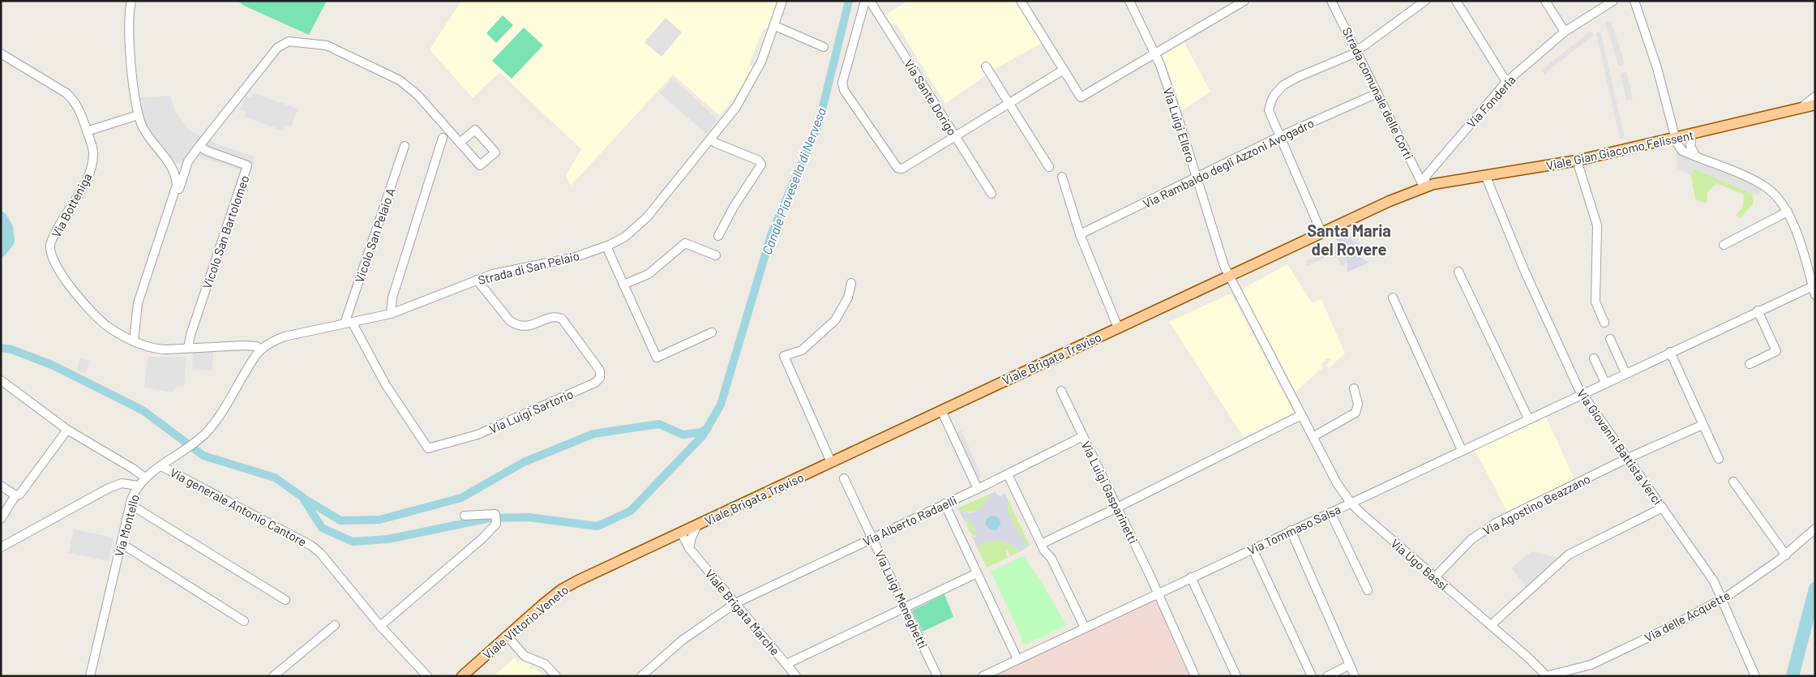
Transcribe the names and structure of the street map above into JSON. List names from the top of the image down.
{
  "streets": {
    "main road": ["Viale Gian Giacomo Felissent", "Viale Brigata Treviso", "Viale Vittorio Veneto"],
    "street": [
      "Strada comunale delle Corti",
      "Via Sante Dorigo",
      "Via Fonderia",
      "Via Luigi Ellero",
      "Via Rambaldo degli Azzoni Avogadro",
      "Via Botteniga",
      "Vicolo San Bartolomeo",
      "Vicolo San Pelaio A",
      "Strada di San Pelaio",
      "Via Luigi Sartorio",
      "Via Giovanni Battista Verci",
      "Via Luigi Gasparinetti",
      "Via Agostino Beazzano",
      "Via generale Antonio Cantore",
      "Via Alberto Radaelli",
      "Via Montello",
      "Via Tommaso Salsa",
      "Via Ugo Bassi",
      "Via Luigi Meneghetti",
      "Viale Brigata Marche",
      "Via delle Acquette"
    ]
  },
  "crossings": [
    ["Strada comunale delle Corti", "Via Fonderia"],
    ["Strada comunale delle Corti", "Viale Gian Giacomo Felissent"],
    ["Strada comunale delle Corti", "Via Rambaldo degli Azzoni Avogadro"],
    ["Strada comunale delle Corti", "Viale Brigata Treviso"],
    ["Via Fonderia", "Viale Gian Giacomo Felissent"],
    ["Via Fonderia", "Viale Brigata Treviso"],
    ["Via Luigi Ellero", "Via Rambaldo degli Azzoni Avogadro"],
    ["Via Luigi Ellero", "Viale Brigata Treviso"],
    ["Via Luigi Ellero", "Via Ugo Bassi"],
    ["Viale Gian Giacomo Felissent", "Viale Brigata Treviso"],
    ["Viale Gian Giacomo Felissent", "Via Giovanni Battista Verci"],
    ["Vicolo San Pelaio A", "Strada di San Pelaio"],
    ["Vicolo San Pelaio A", "Via Luigi Sartorio"],
    ["Strada di San Pelaio", "Via Luigi Sartorio"],
    ["Strada di San Pelaio", "Via Montello"],
    ["Viale Brigata Treviso", "Via Ugo Bassi"],
    ["Viale Brigata Treviso", "Viale Brigata Marche"],
    ["Viale Brigata Treviso", "Viale Vittorio Veneto"],
    ["Via Giovanni Battista Verci", "Via Agostino Beazzano"],
    ["Via Giovanni Battista Verci", "Via Tommaso Salsa"],
    ["Via Giovanni Battista Verci", "Via delle Acquette"],
    ["Via Luigi Gasparinetti", "Via Alberto Radaelli"],
    ["Via Luigi Gasparinetti", "Via Tommaso Salsa"],
    ["Via Agostino Beazzano", "Via Ugo Bassi"],
    ["Via generale Antonio Cantore", "Via Montello"],
    ["Via Alberto Radaelli", "Via Luigi Meneghetti"],
    ["Via Alberto Radaelli", "Viale Brigata Marche"],
    ["Via Tommaso Salsa", "Via Ugo Bassi"],
    ["Via Ugo Bassi", "Via delle Acquette"],
    ["Viale Brigata Marche", "Viale Vittorio Veneto"]
  ],
  "districts": ["Santa Maria del Rovere"],
  "water": ["Canale Piavesella di Nervesa"]
}
